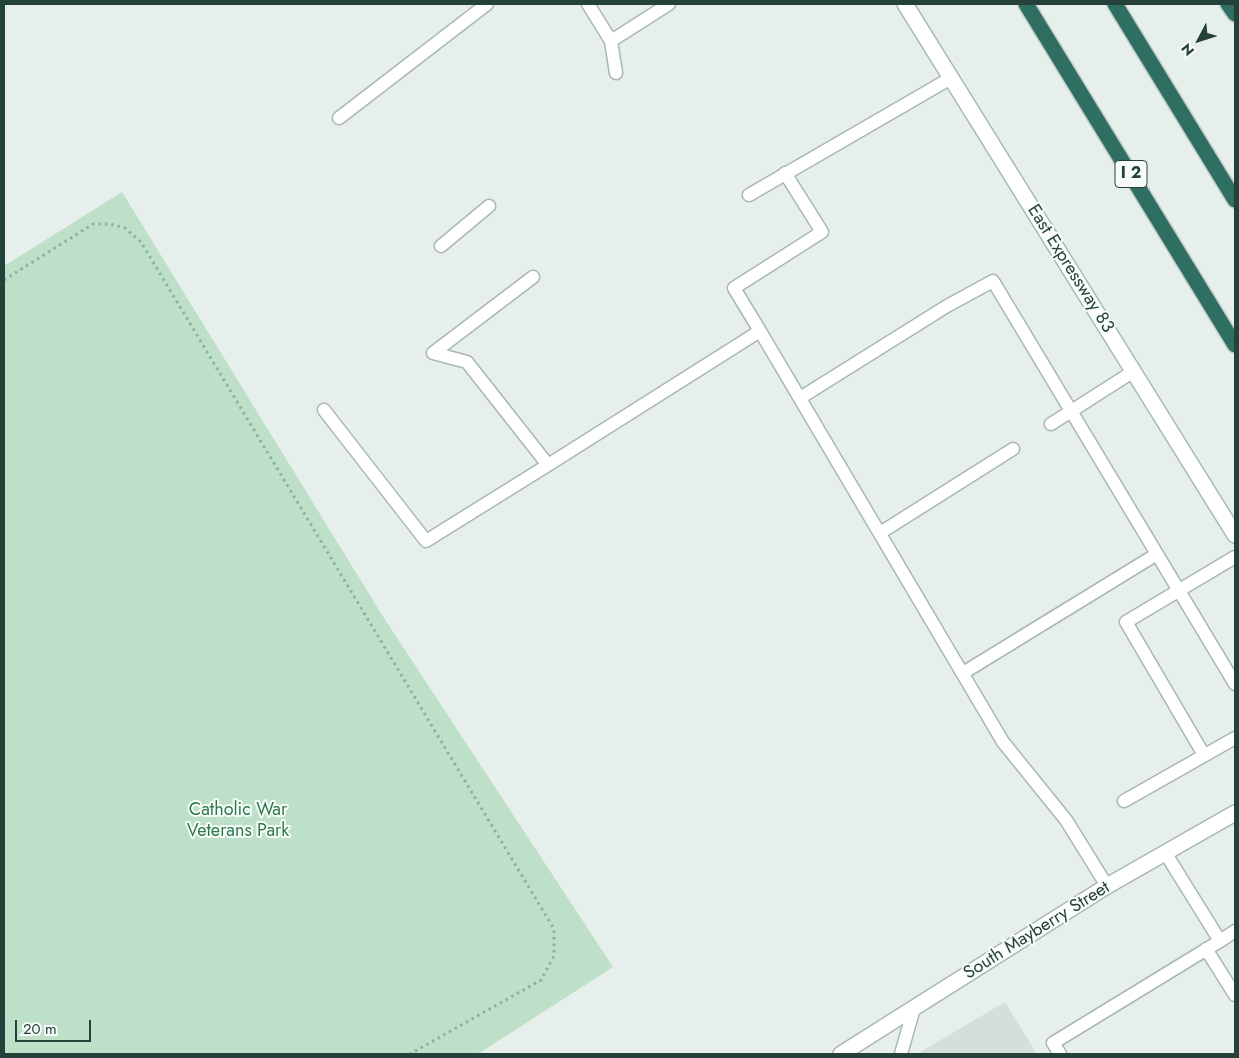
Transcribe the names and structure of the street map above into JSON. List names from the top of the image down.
{
  "streets": {
    "highway": ["I 2"],
    "main road": ["East Expressway 83", "South Mayberry Street"]
  },
  "parks": ["Catholic War Veterans Park"],
  "scale_bar": "20 m",
  "north": "bottom left"
}
